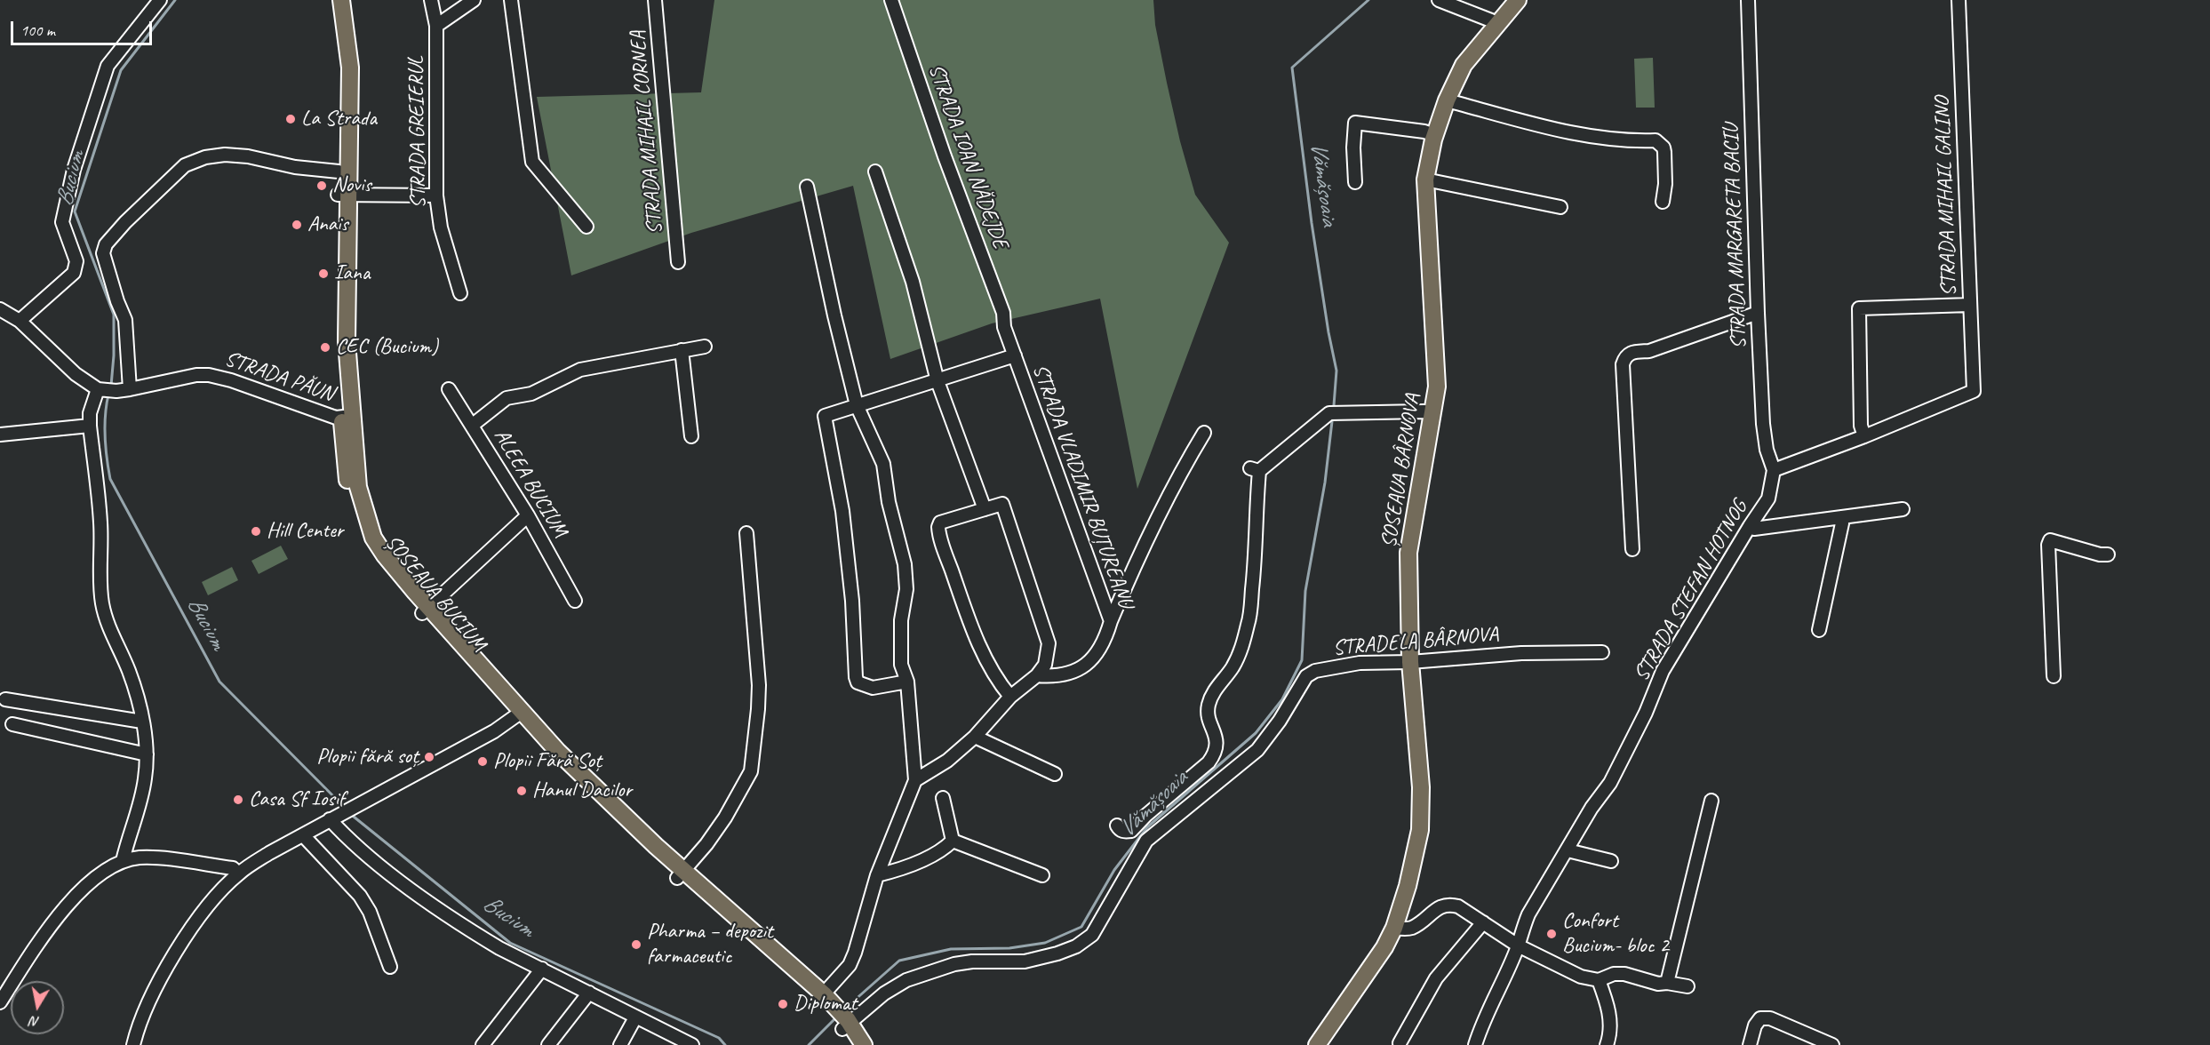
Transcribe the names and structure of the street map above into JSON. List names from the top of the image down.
{
  "streets": {
    "main road": ["ȘOSEAUA BÂRNOVA", "ȘOSEAUA BUCIUM"],
    "street": [
      "STRADA GREIERUL",
      "STRADA MIHAIL CORNEA",
      "STRADA IOAN NĂDEJDE",
      "STRADA MIHAIL GALINO",
      "STRADA MARGARETA BACIU",
      "STRADA PĂUN",
      "ALEEA BUCIUM",
      "STRADA VLADIMIR BUȚUREANU",
      "STRADA STEFAN HOTNOG",
      "STRADELA BÂRNOVA"
    ]
  },
  "crossings": [
    ["STRADA IOAN NĂDEJDE", "STRADA VLADIMIR BUȚUREANU"],
    ["STRADA MARGARETA BACIU", "STRADA STEFAN HOTNOG"],
    ["STRADA PĂUN", "ȘOSEAUA BUCIUM"],
    ["ȘOSEAUA BÂRNOVA", "STRADELA BÂRNOVA"],
    ["ȘOSEAUA BUCIUM", "STRADELA BÂRNOVA"]
  ],
  "water": ["Bucium", "Vămășoaia"],
  "places": [
    "La Strada",
    "Novis",
    "Anais",
    "Iana",
    "CEC (Bucium)",
    "Hill Center",
    "Plopii fără soț",
    "Plopii Fără Soț",
    "Hanul Dacilor",
    "Casa Sf Iosif",
    "Confort Bucium- bloc 2",
    "Pharma – depozit farmaceutic",
    "Diplomat"
  ],
  "scale_bar": "100 m",
  "north": "bottom"
}
